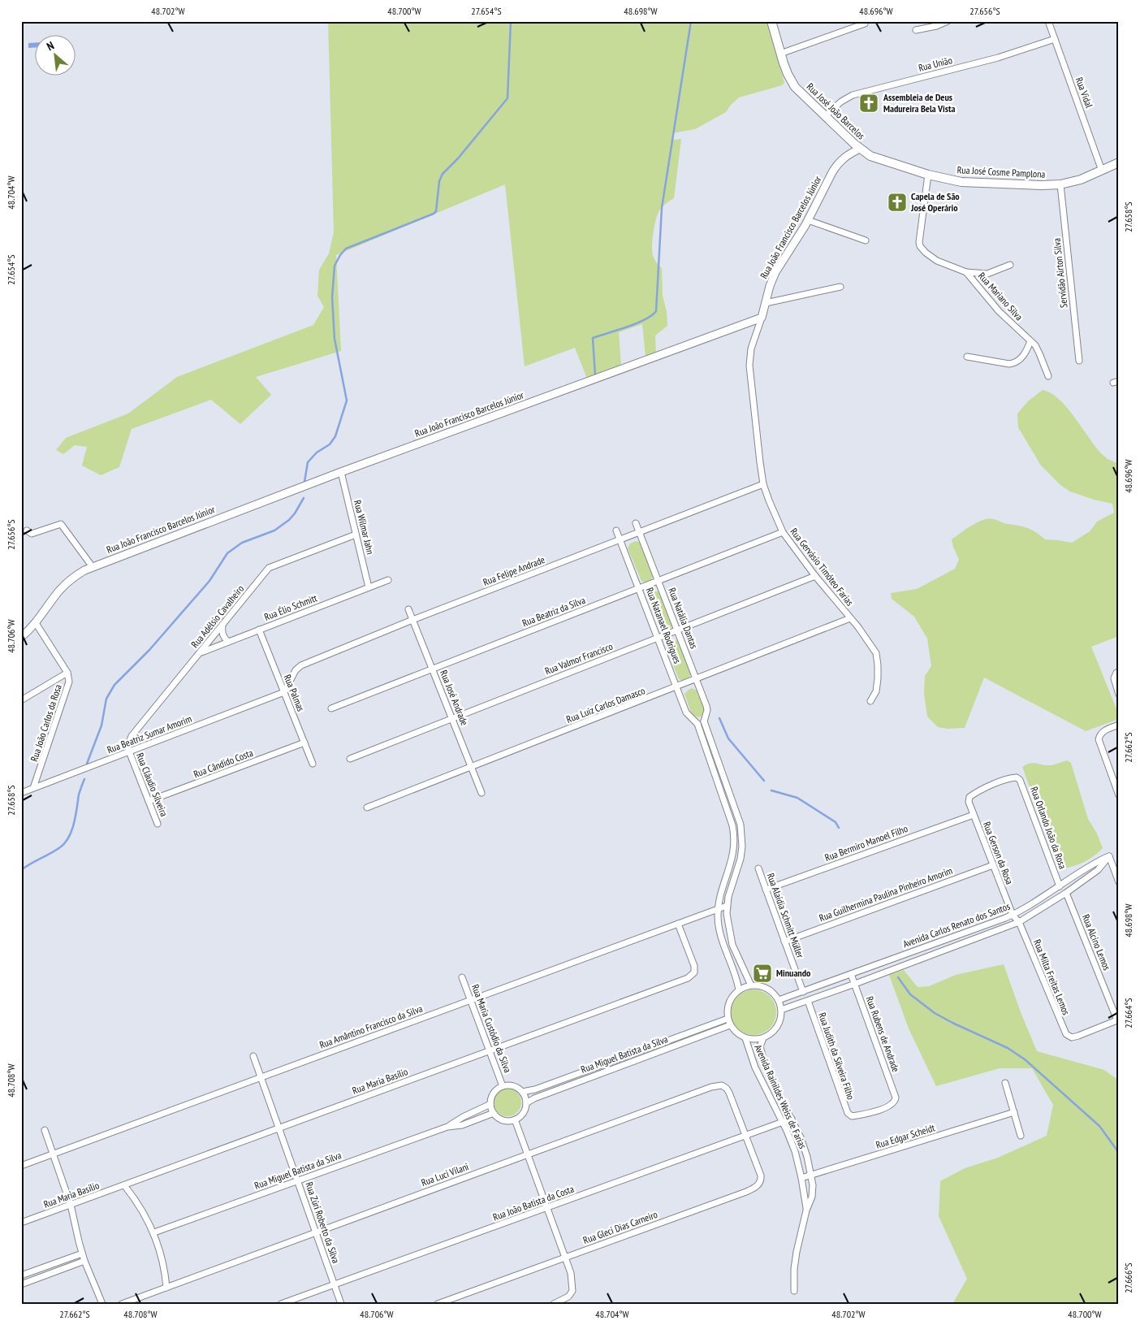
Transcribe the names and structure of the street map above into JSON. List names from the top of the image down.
{
  "streets": {
    "main road": ["Rua José João Barcelos", "Rua José Cosme Pamplona"],
    "street": [
      "Rua União",
      "Rua Vidal",
      "Rua João Francisco Barcelos Júnior",
      "Servidão Airton Silva",
      "Rua Mariano Silva",
      "Rua Wilmar Jahn",
      "Rua Gervásio Timóteo Farias",
      "Rua Felipe Andrade",
      "Rua Élio Schmitt",
      "Rua Beatriz da Silva",
      "Rua Adélsio Cavalheiro",
      "Rua Natália Dantas",
      "Rua Natanael Rodrigues",
      "Rua Valmor Francisco",
      "Rua Palmas",
      "Rua José Andrade",
      "Rua Luiz Carlos Damasco",
      "Rua João Carlos da Rosa",
      "Rua Beatriz Sumar Amorim",
      "Rua Cândido Costa",
      "Rua Cláudio Silveira",
      "Rua Orlando João da Rosa",
      "Rua Bermiro Manoel Filho",
      "Rua Gerson da Rosa",
      "Rua Guilhermina Paulina Pinheiro Amorim",
      "Rua Alaídia Schmitt Müller",
      "Avenida Carlos Renato dos Santos",
      "Rua Alcino Lemos",
      "Rua Milta Freitas Lemos",
      "Rua Amântino Francisco da Silva",
      "Rua Maria Custódio da Silva",
      "Rua Rubens de Andrade",
      "Rua Miguel Batista da Silva",
      "Rua Judith da Silveira Filho",
      "Rua Maria Basílio",
      "Avenida Rainildes Weiss de Farias",
      "Rua Edgar Scheidt",
      "Rua Luci Vilani",
      "Rua João Batista da Costa",
      "Rua Zúri Roberto da Silva",
      "Rua Gleci Dias Carneiro"
    ]
  },
  "crossings": [
    ["Rua União", "Rua Vidal"],
    ["Rua União", "Rua José João Barcelos"],
    ["Rua Vidal", "Rua José Cosme Pamplona"],
    ["Rua José João Barcelos", "Rua José Cosme Pamplona"],
    ["Rua José João Barcelos", "Rua João Francisco Barcelos Júnior"],
    ["Rua José Cosme Pamplona", "Rua João Francisco Barcelos Júnior"],
    ["Rua José Cosme Pamplona", "Servidão Airton Silva"],
    ["Rua José Cosme Pamplona", "Rua Mariano Silva"],
    ["Rua João Francisco Barcelos Júnior", "Rua Wilmar Jahn"],
    ["Rua João Francisco Barcelos Júnior", "Rua Gervásio Timóteo Farias"],
    ["Rua João Francisco Barcelos Júnior", "Rua João Carlos da Rosa"],
    ["Rua Wilmar Jahn", "Rua Élio Schmitt"],
    ["Rua Wilmar Jahn", "Rua Adélsio Cavalheiro"],
    ["Rua Gervásio Timóteo Farias", "Rua Felipe Andrade"],
    ["Rua Gervásio Timóteo Farias", "Rua Beatriz da Silva"],
    ["Rua Gervásio Timóteo Farias", "Rua Valmor Francisco"],
    ["Rua Gervásio Timóteo Farias", "Rua Luiz Carlos Damasco"],
    ["Rua Felipe Andrade", "Rua Natália Dantas"],
    ["Rua Felipe Andrade", "Rua Natanael Rodrigues"],
    ["Rua Felipe Andrade", "Rua Palmas"],
    ["Rua Felipe Andrade", "Rua José Andrade"],
    ["Rua Felipe Andrade", "Rua Beatriz Sumar Amorim"],
    ["Rua Élio Schmitt", "Rua Adélsio Cavalheiro"],
    ["Rua Élio Schmitt", "Rua Palmas"],
    ["Rua Beatriz da Silva", "Rua Natália Dantas"],
    ["Rua Beatriz da Silva", "Rua Natanael Rodrigues"],
    ["Rua Beatriz da Silva", "Rua José Andrade"],
    ["Rua Adélsio Cavalheiro", "Rua Beatriz Sumar Amorim"],
    ["Rua Adélsio Cavalheiro", "Rua Cláudio Silveira"],
    ["Rua Natália Dantas", "Rua Valmor Francisco"],
    ["Rua Natália Dantas", "Rua Luiz Carlos Damasco"],
    ["Rua Natanael Rodrigues", "Rua Valmor Francisco"],
    ["Rua Natanael Rodrigues", "Rua Luiz Carlos Damasco"],
    ["Rua Valmor Francisco", "Rua José Andrade"],
    ["Rua Palmas", "Rua Beatriz Sumar Amorim"],
    ["Rua Palmas", "Rua Cândido Costa"],
    ["Rua José Andrade", "Rua Luiz Carlos Damasco"],
    ["Rua João Carlos da Rosa", "Rua Beatriz Sumar Amorim"],
    ["Rua Beatriz Sumar Amorim", "Rua Cláudio Silveira"],
    ["Rua Cândido Costa", "Rua Cláudio Silveira"],
    ["Rua Orlando João da Rosa", "Rua Gerson da Rosa"],
    ["Rua Orlando João da Rosa", "Avenida Carlos Renato dos Santos"],
    ["Rua Bermiro Manoel Filho", "Rua Gerson da Rosa"],
    ["Rua Bermiro Manoel Filho", "Rua Alaídia Schmitt Müller"],
    ["Rua Gerson da Rosa", "Rua Guilhermina Paulina Pinheiro Amorim"],
    ["Rua Gerson da Rosa", "Avenida Carlos Renato dos Santos"],
    ["Rua Gerson da Rosa", "Rua Milta Freitas Lemos"],
    ["Rua Guilhermina Paulina Pinheiro Amorim", "Rua Alaídia Schmitt Müller"],
    ["Rua Alaídia Schmitt Müller", "Avenida Carlos Renato dos Santos"],
    ["Avenida Carlos Renato dos Santos", "Rua Alcino Lemos"],
    ["Avenida Carlos Renato dos Santos", "Rua Milta Freitas Lemos"],
    ["Avenida Carlos Renato dos Santos", "Rua Rubens de Andrade"],
    ["Avenida Carlos Renato dos Santos", "Rua Miguel Batista da Silva"],
    ["Avenida Carlos Renato dos Santos", "Rua Judith da Silveira Filho"],
    ["Avenida Carlos Renato dos Santos", "Avenida Rainildes Weiss de Farias"],
    ["Rua Alcino Lemos", "Rua Milta Freitas Lemos"],
    ["Rua Amântino Francisco da Silva", "Rua Maria Custódio da Silva"],
    ["Rua Amântino Francisco da Silva", "Rua Maria Basílio"],
    ["Rua Amântino Francisco da Silva", "Rua Zúri Roberto da Silva"],
    ["Rua Maria Custódio da Silva", "Rua Miguel Batista da Silva"],
    ["Rua Maria Custódio da Silva", "Rua Maria Basílio"],
    ["Rua Rubens de Andrade", "Rua Judith da Silveira Filho"],
    ["Rua Miguel Batista da Silva", "Avenida Rainildes Weiss de Farias"],
    ["Rua Miguel Batista da Silva", "Rua Zúri Roberto da Silva"],
    ["Rua Maria Basílio", "Rua Zúri Roberto da Silva"],
    ["Avenida Rainildes Weiss de Farias", "Rua Edgar Scheidt"],
    ["Avenida Rainildes Weiss de Farias", "Rua João Batista da Costa"],
    ["Rua Luci Vilani", "Rua João Batista da Costa"],
    ["Rua Luci Vilani", "Rua Zúri Roberto da Silva"],
    ["Rua Luci Vilani", "Rua Gleci Dias Carneiro"],
    ["Rua João Batista da Costa", "Rua Zúri Roberto da Silva"],
    ["Rua João Batista da Costa", "Rua Gleci Dias Carneiro"]
  ],
  "places": {
    "church": ["Assembleia de Deus Madureira Bela Vista", "Capela de São José Operário"],
    "supermarket": ["Minuando"]
  },
  "north": "top left",
  "coordinates": [
    "48.702°W",
    "48.700°W",
    "27.654°S",
    "48.698°W",
    "48.696°W",
    "27.656°S",
    "48.704°W",
    "27.658°S",
    "48.706°W",
    "27.662°S",
    "27.664°S",
    "48.708°W",
    "27.666°S"
  ]
}
